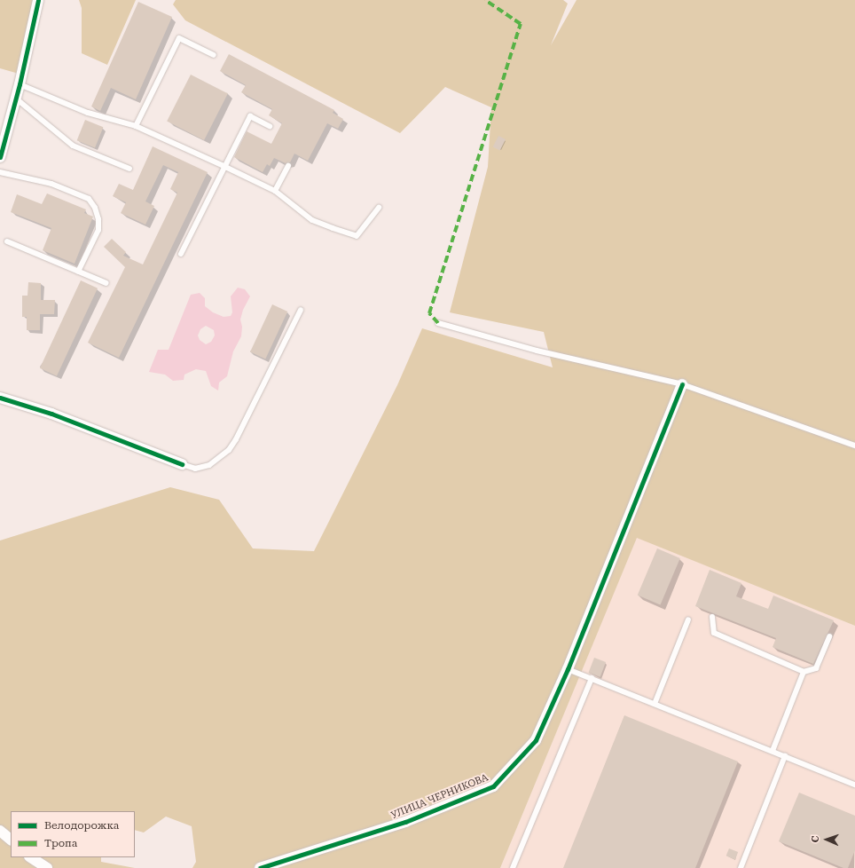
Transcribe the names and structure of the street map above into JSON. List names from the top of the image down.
{
  "streets": {
    "street": ["УЛИЦА ЧЕРНИКОВА"]
  },
  "legend": ["Велодорожка", "Тропа"],
  "north": "left"
}
